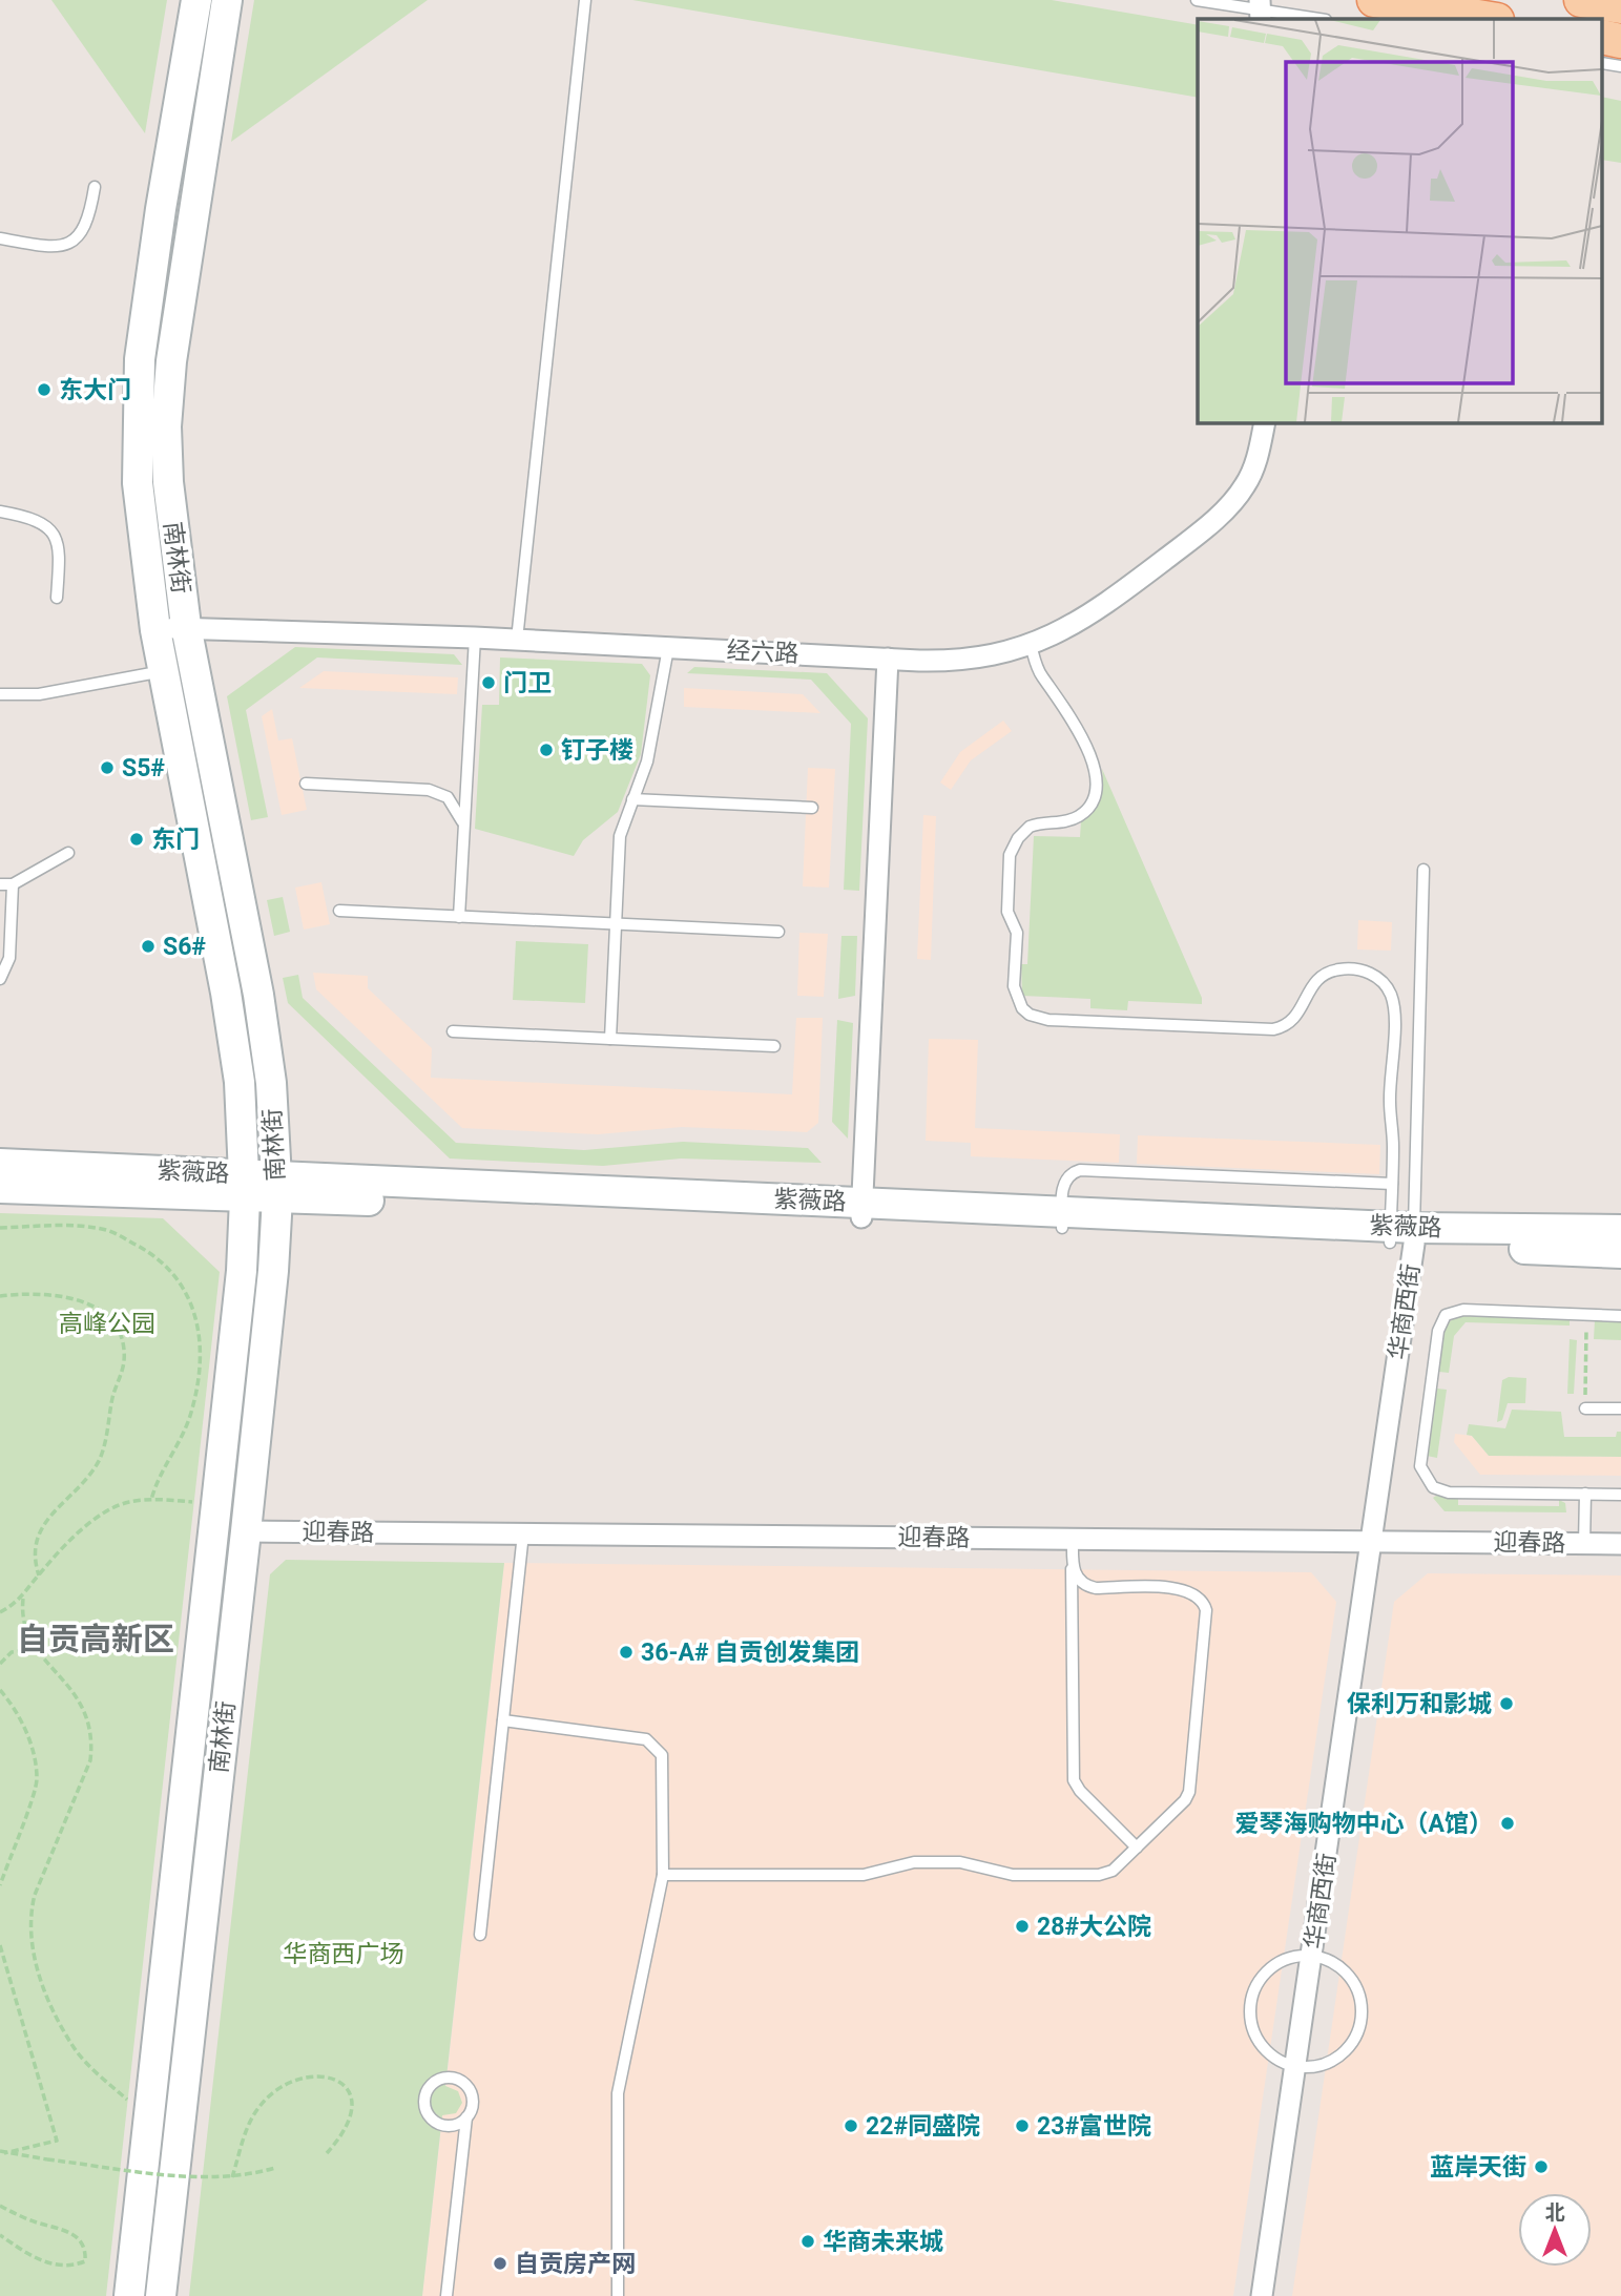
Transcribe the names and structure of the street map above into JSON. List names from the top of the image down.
{
  "streets": {
    "main road": ["南林街", "紫薇路"],
    "street": ["经六路", "华商西街", "迎春路"]
  },
  "crossings": [
    ["南林街", "经六路"],
    ["南林街", "紫薇路"],
    ["南林街", "迎春路"],
    ["紫薇路", "华商西街"],
    ["华商西街", "迎春路"]
  ],
  "districts": ["自贡高新区"],
  "parks": ["高峰公园", "华商西广场"],
  "places": [
    "东大门",
    "门卫",
    "钉子楼",
    "S5#",
    "东门",
    "S6#",
    "36-A# 自贡创发集团",
    "保利万和影城",
    "爱琴海购物中心（A馆）",
    "28#大公院",
    "22#同盛院",
    "23#富世院",
    "蓝岸天街",
    "华商未来城",
    "自贡房产网"
  ],
  "north": "top"
}
